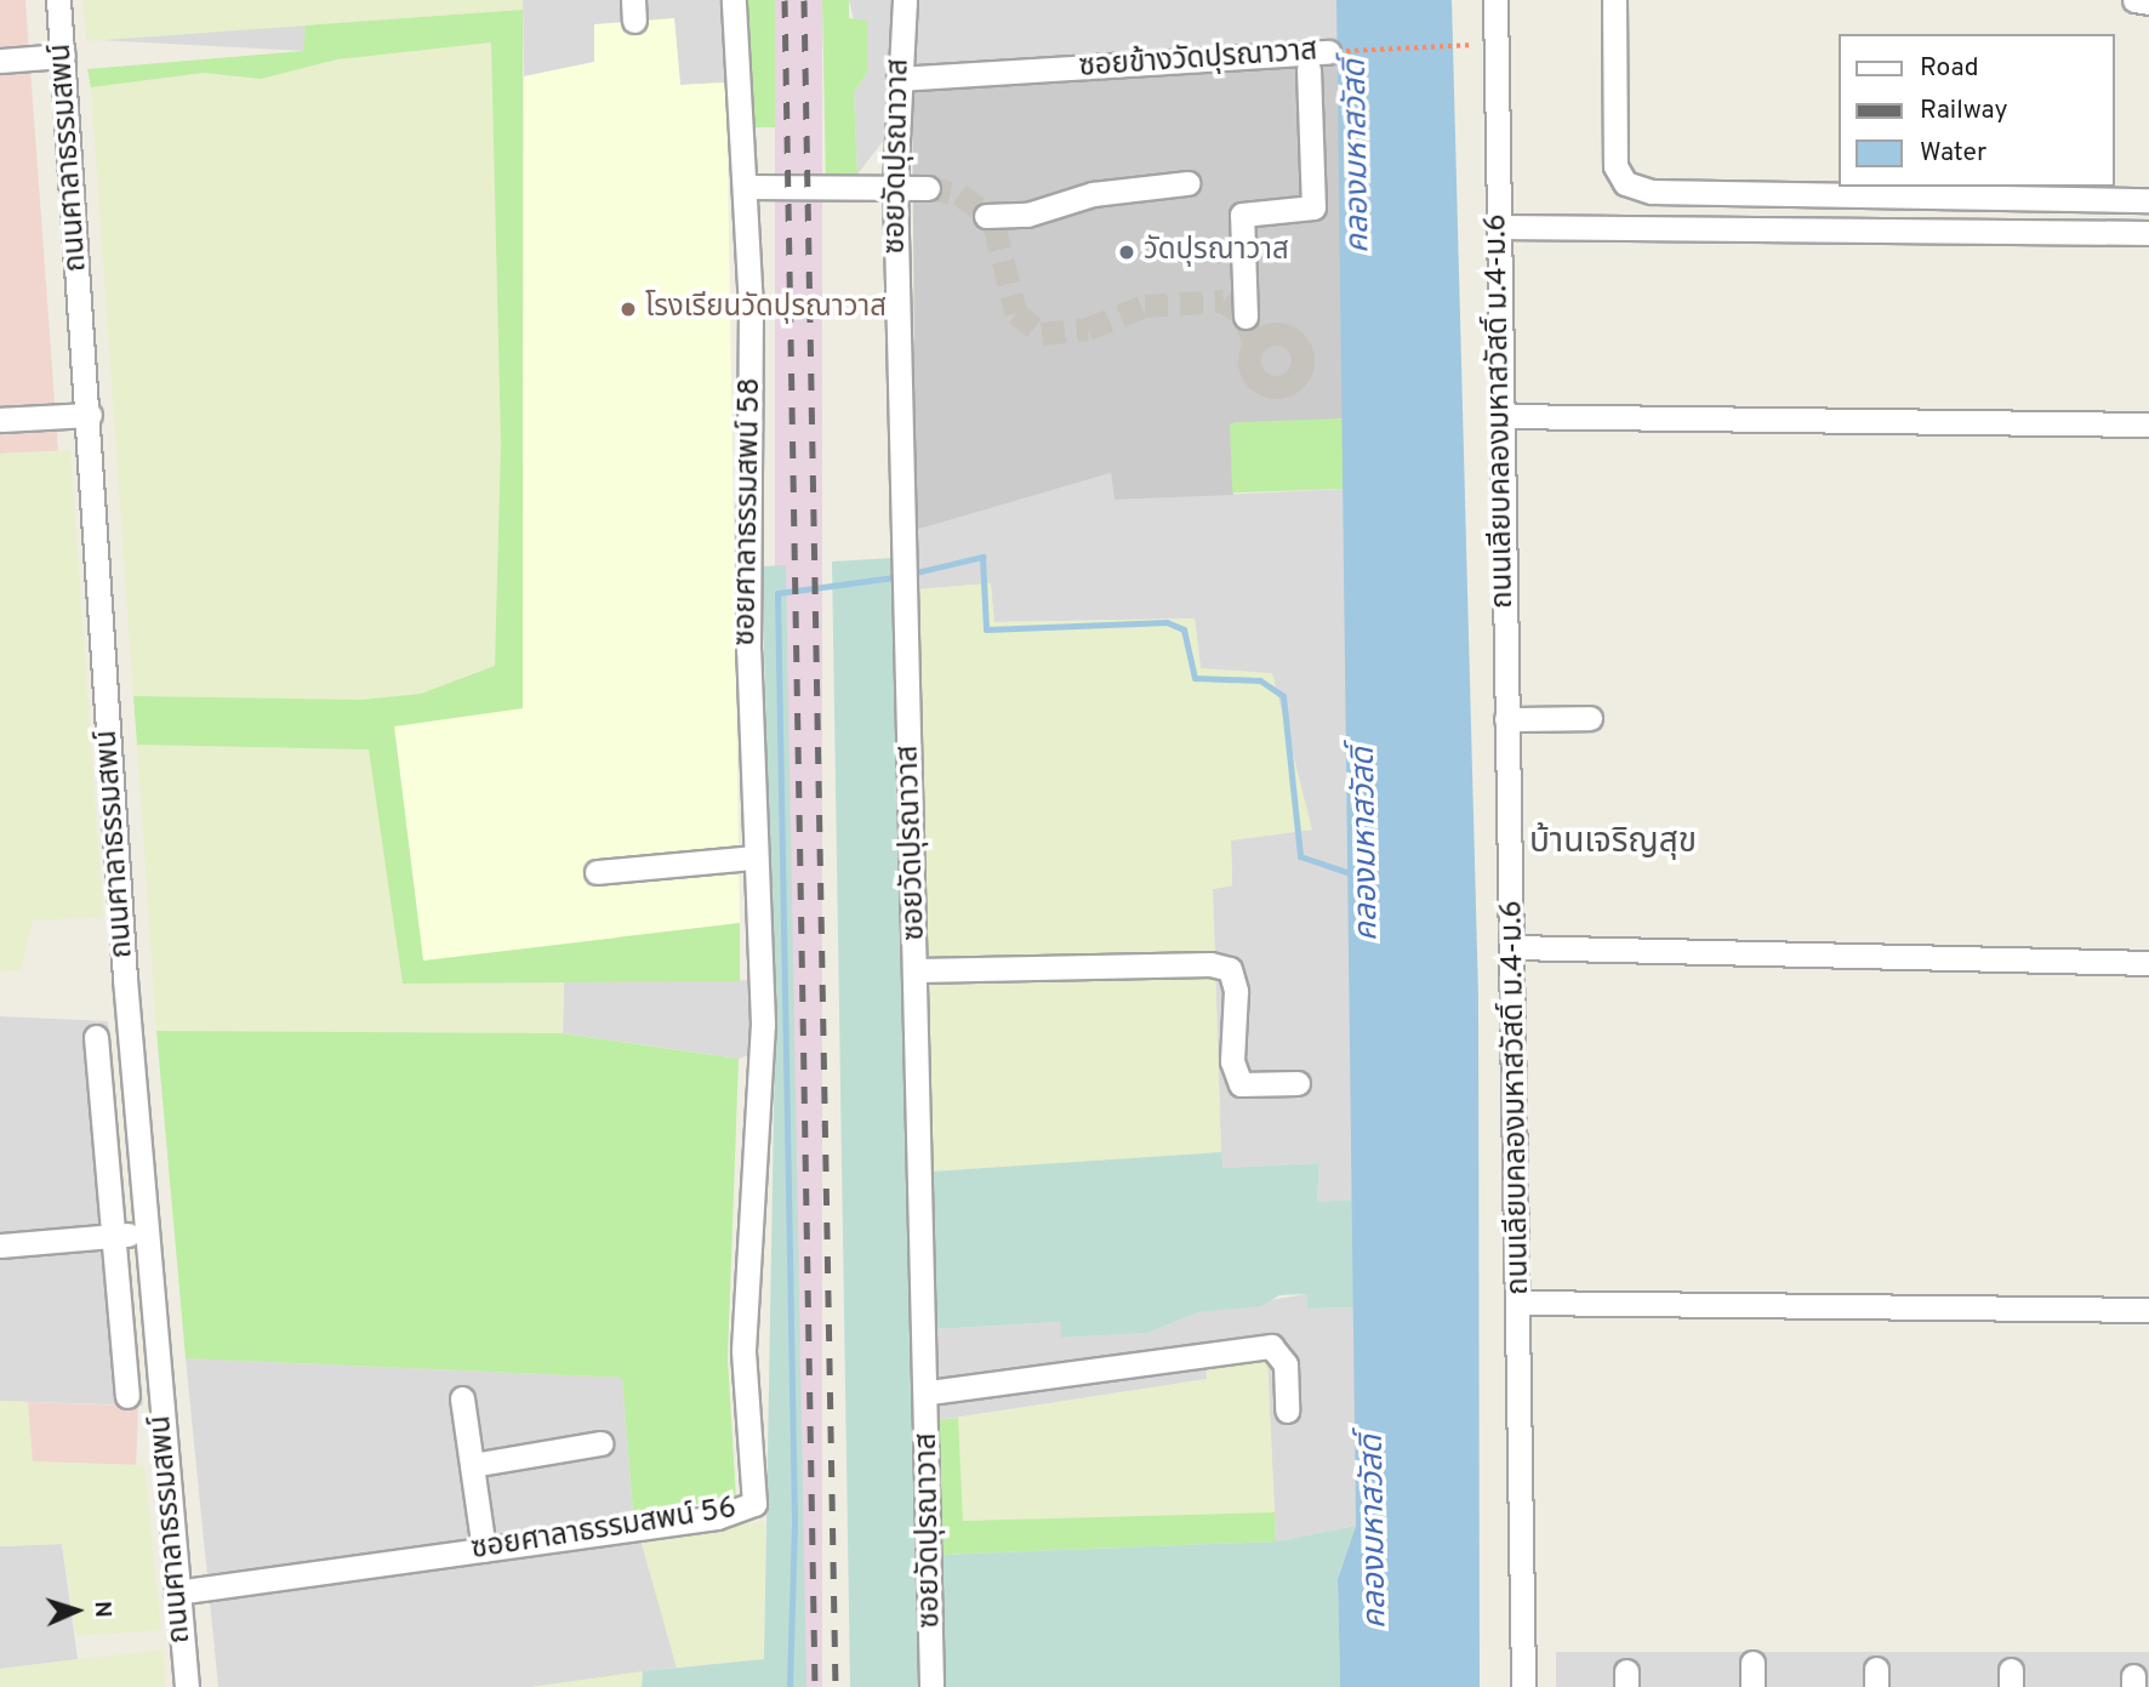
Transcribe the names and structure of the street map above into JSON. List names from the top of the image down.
{
  "streets": {
    "street": [
      "ซอยข้างวัดปุรณาวาส",
      "ซอยวัดปุรณาวาส",
      "ถนนศาลาธรรมสพน์",
      "ถนนเลียบคลองมหาสวัสดิ์ ม.4-ม.6",
      "ซอยศาลาธรรมสพน์ 58",
      "ซอยศาลาธรรมสพน์ 56"
    ]
  },
  "crossings": [
    ["ซอยข้างวัดปุรณาวาส", "ซอยวัดปุรณาวาส"],
    ["ซอยข้างวัดปุรณาวาส", "ถนนเลียบคลองมหาสวัสดิ์ ม.4-ม.6"],
    ["ถนนศาลาธรรมสพน์", "ซอยศาลาธรรมสพน์ 56"],
    ["ซอยศาลาธรรมสพน์ 58", "ซอยศาลาธรรมสพน์ 56"]
  ],
  "districts": ["บ้านเจริญสุข"],
  "water": ["คลองมหาสวัสดิ์"],
  "places": ["วัดปุรณาวาส", "โรงเรียนวัดปุรณาวาส"],
  "legend": ["Road", "Railway", "Water"],
  "north": "right"
}
